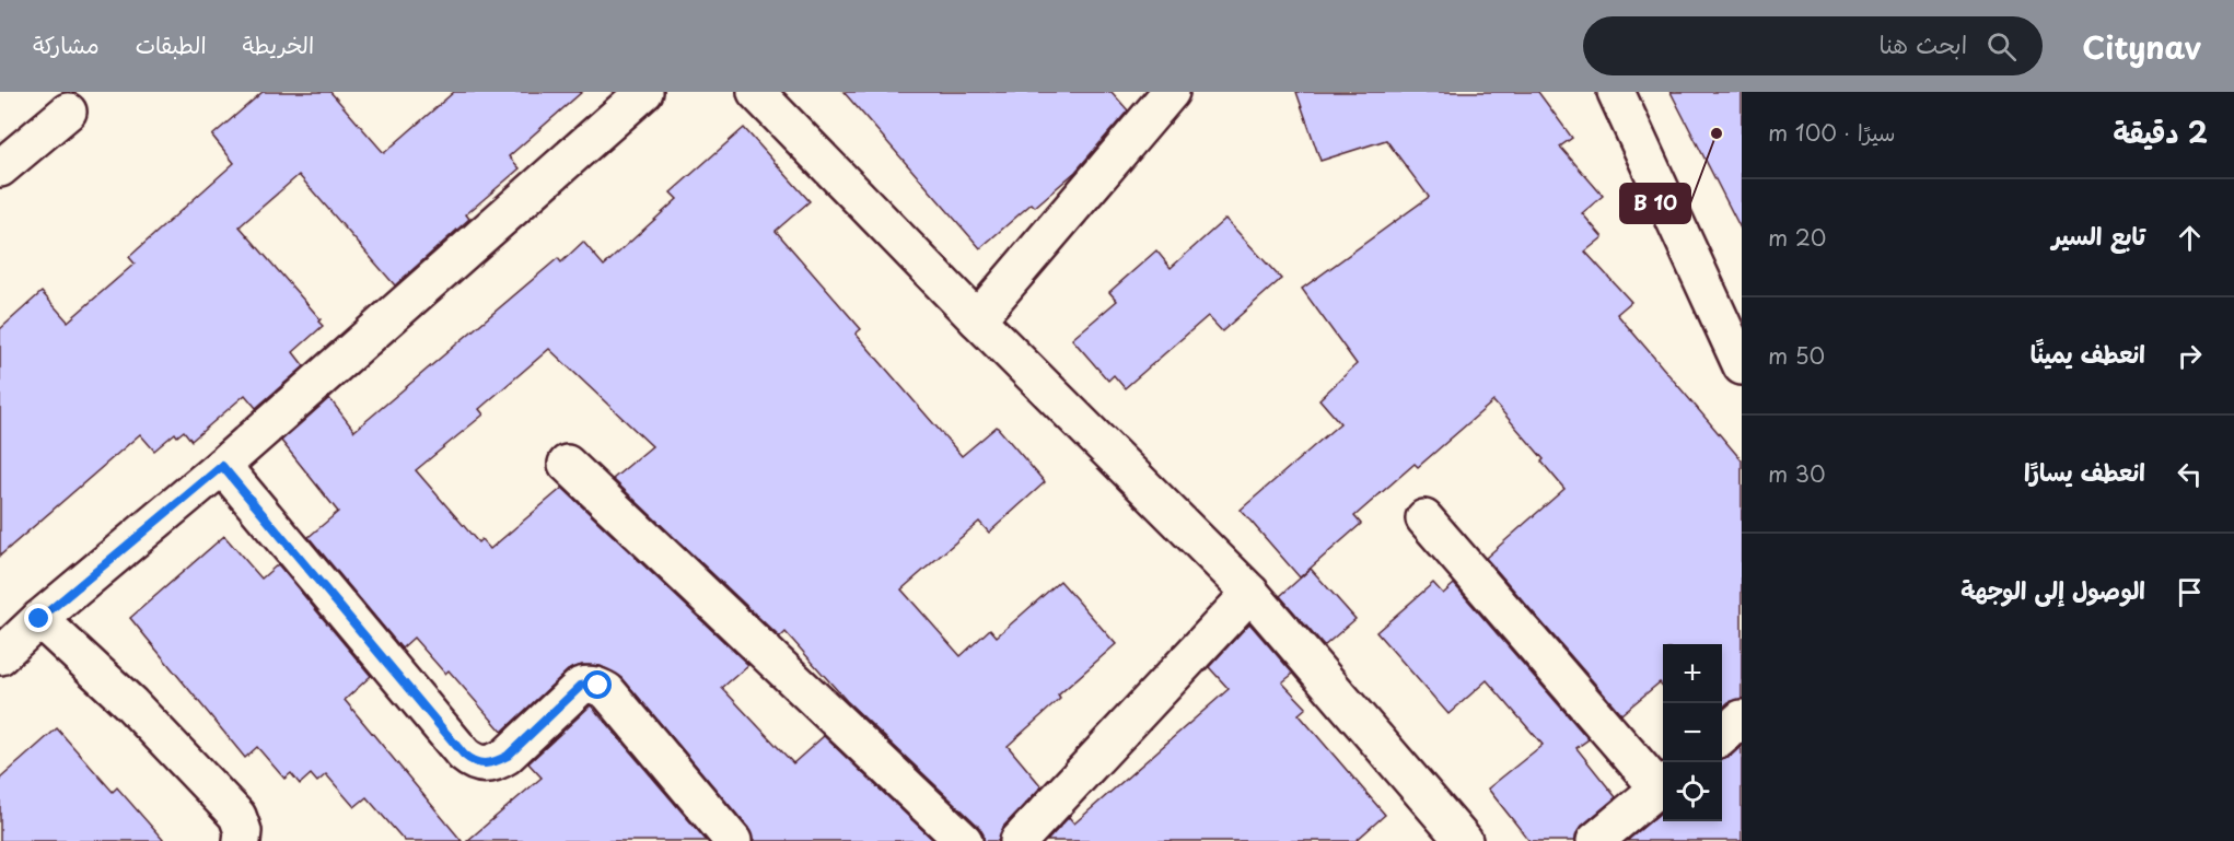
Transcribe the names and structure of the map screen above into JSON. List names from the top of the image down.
{
  "places": ["B 10"],
  "page": {
    "header": "Citynav",
    "search": "ابحث هنا",
    "nav": ["الخريطة", "الطبقات", "مشاركة"],
    "heading": ["2 دقيقة", "سيرًا · 100 m"],
    "list": [
      ["تابع السير", "20 m"],
      ["انعطف يمينًا", "50 m"],
      ["انعطف يسارًا", "30 m"],
      "الوصول إلى الوجهة"
    ],
    "map_buttons": ["+", "−"]
  }
}
